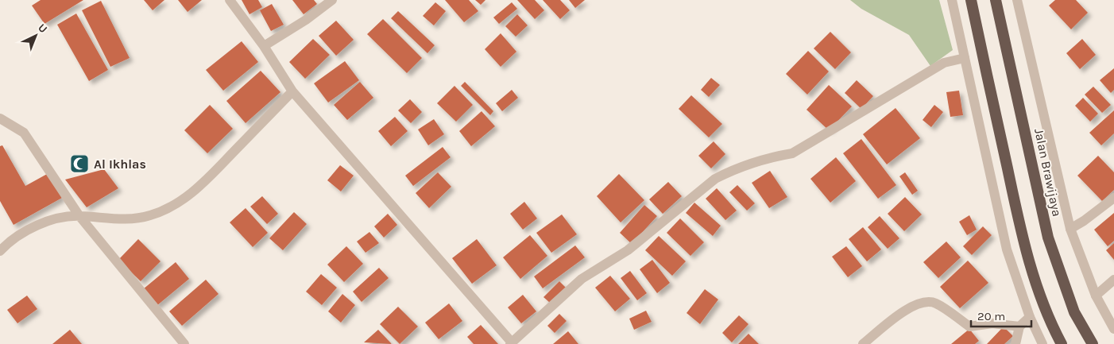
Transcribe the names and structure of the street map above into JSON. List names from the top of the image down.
{
  "streets": {
    "highway": ["Jalan Brawijaya"]
  },
  "places": {
    "mosque": ["Al Ikhlas"]
  },
  "scale_bar": "20 m",
  "north": "top right"
}
